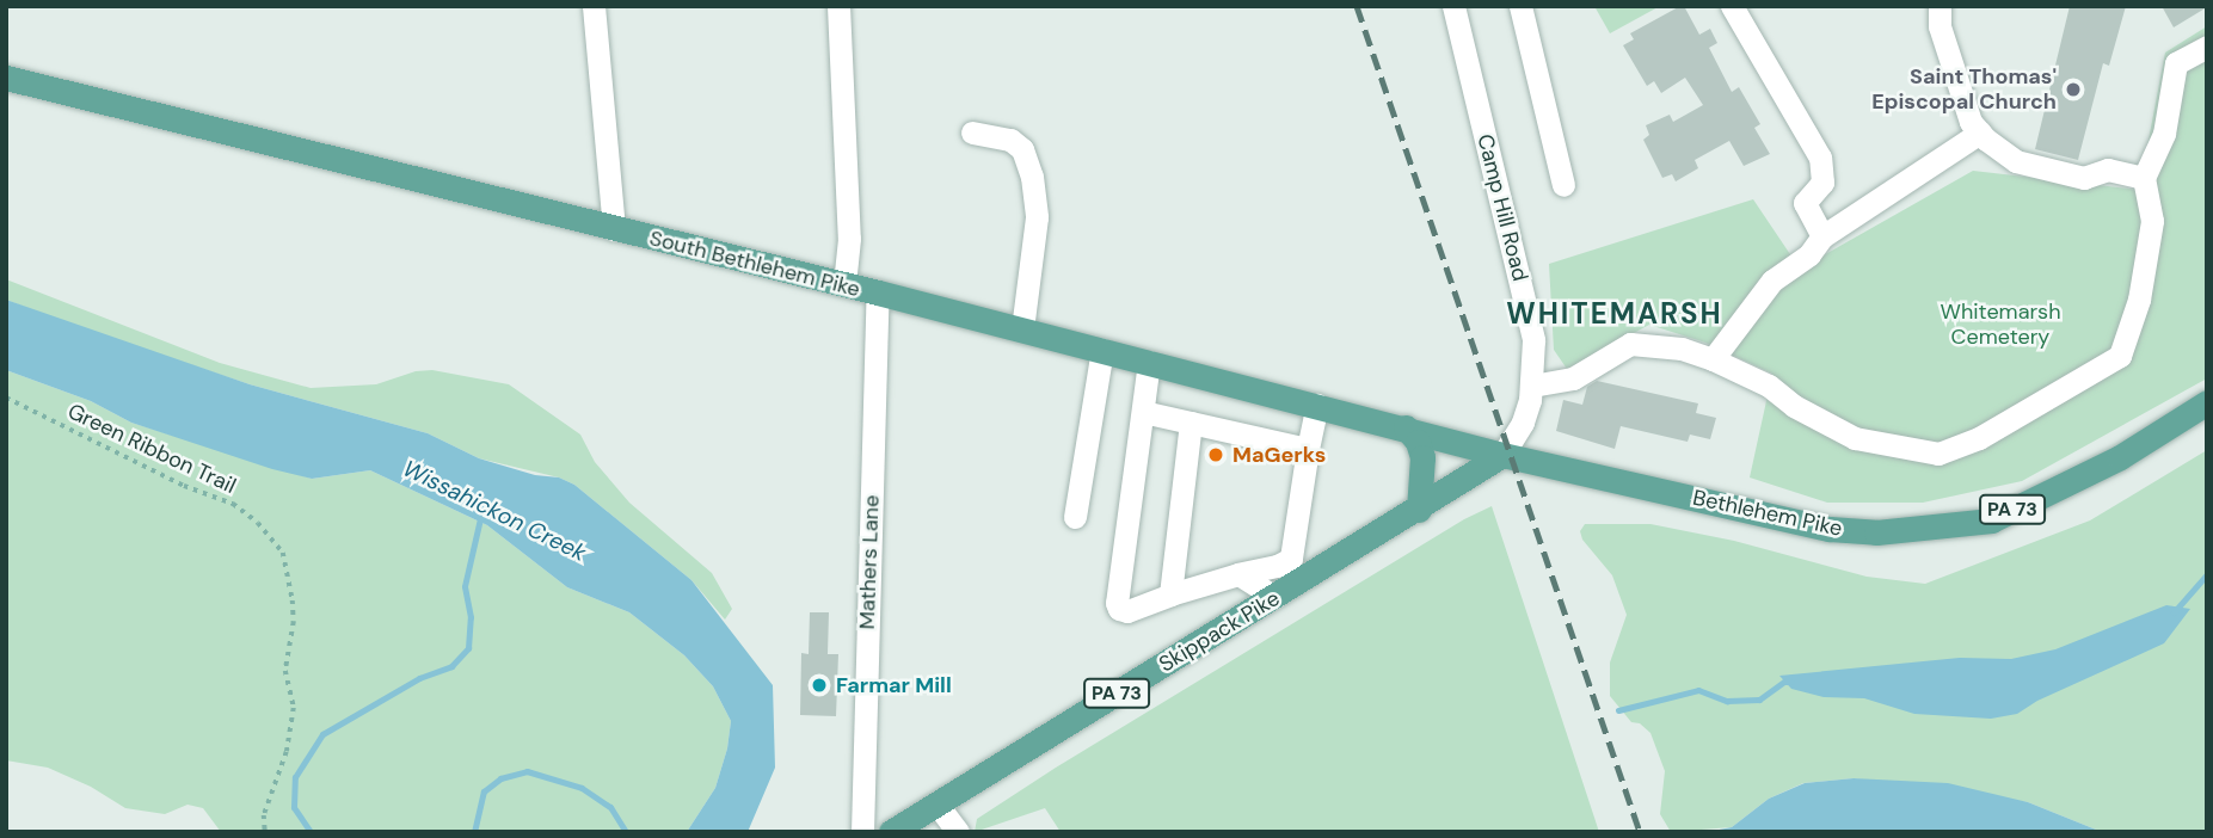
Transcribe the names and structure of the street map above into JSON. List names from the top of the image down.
{
  "streets": {
    "main road": [
      "South Bethlehem Pike",
      "PA 73",
      "Bethlehem Pike",
      "Skippack Pike"
    ],
    "street": ["Camp Hill Road", "Mathers Lane"],
    "path": ["Green Ribbon Trail"]
  },
  "crossings": [
    ["Camp Hill Road", "South Bethlehem Pike"],
    ["Camp Hill Road", "Bethlehem Pike"],
    ["Camp Hill Road", "Skippack Pike"],
    ["South Bethlehem Pike", "Bethlehem Pike"],
    ["South Bethlehem Pike", "Mathers Lane"],
    ["South Bethlehem Pike", "Skippack Pike"],
    ["Bethlehem Pike", "Skippack Pike"]
  ],
  "districts": ["WHITEMARSH"],
  "water": ["Wissahickon Creek"],
  "parks": ["Whitemarsh Cemetery"],
  "places": ["Saint Thomas' Episcopal Church", "MaGerks", "Farmar Mill"]
}
